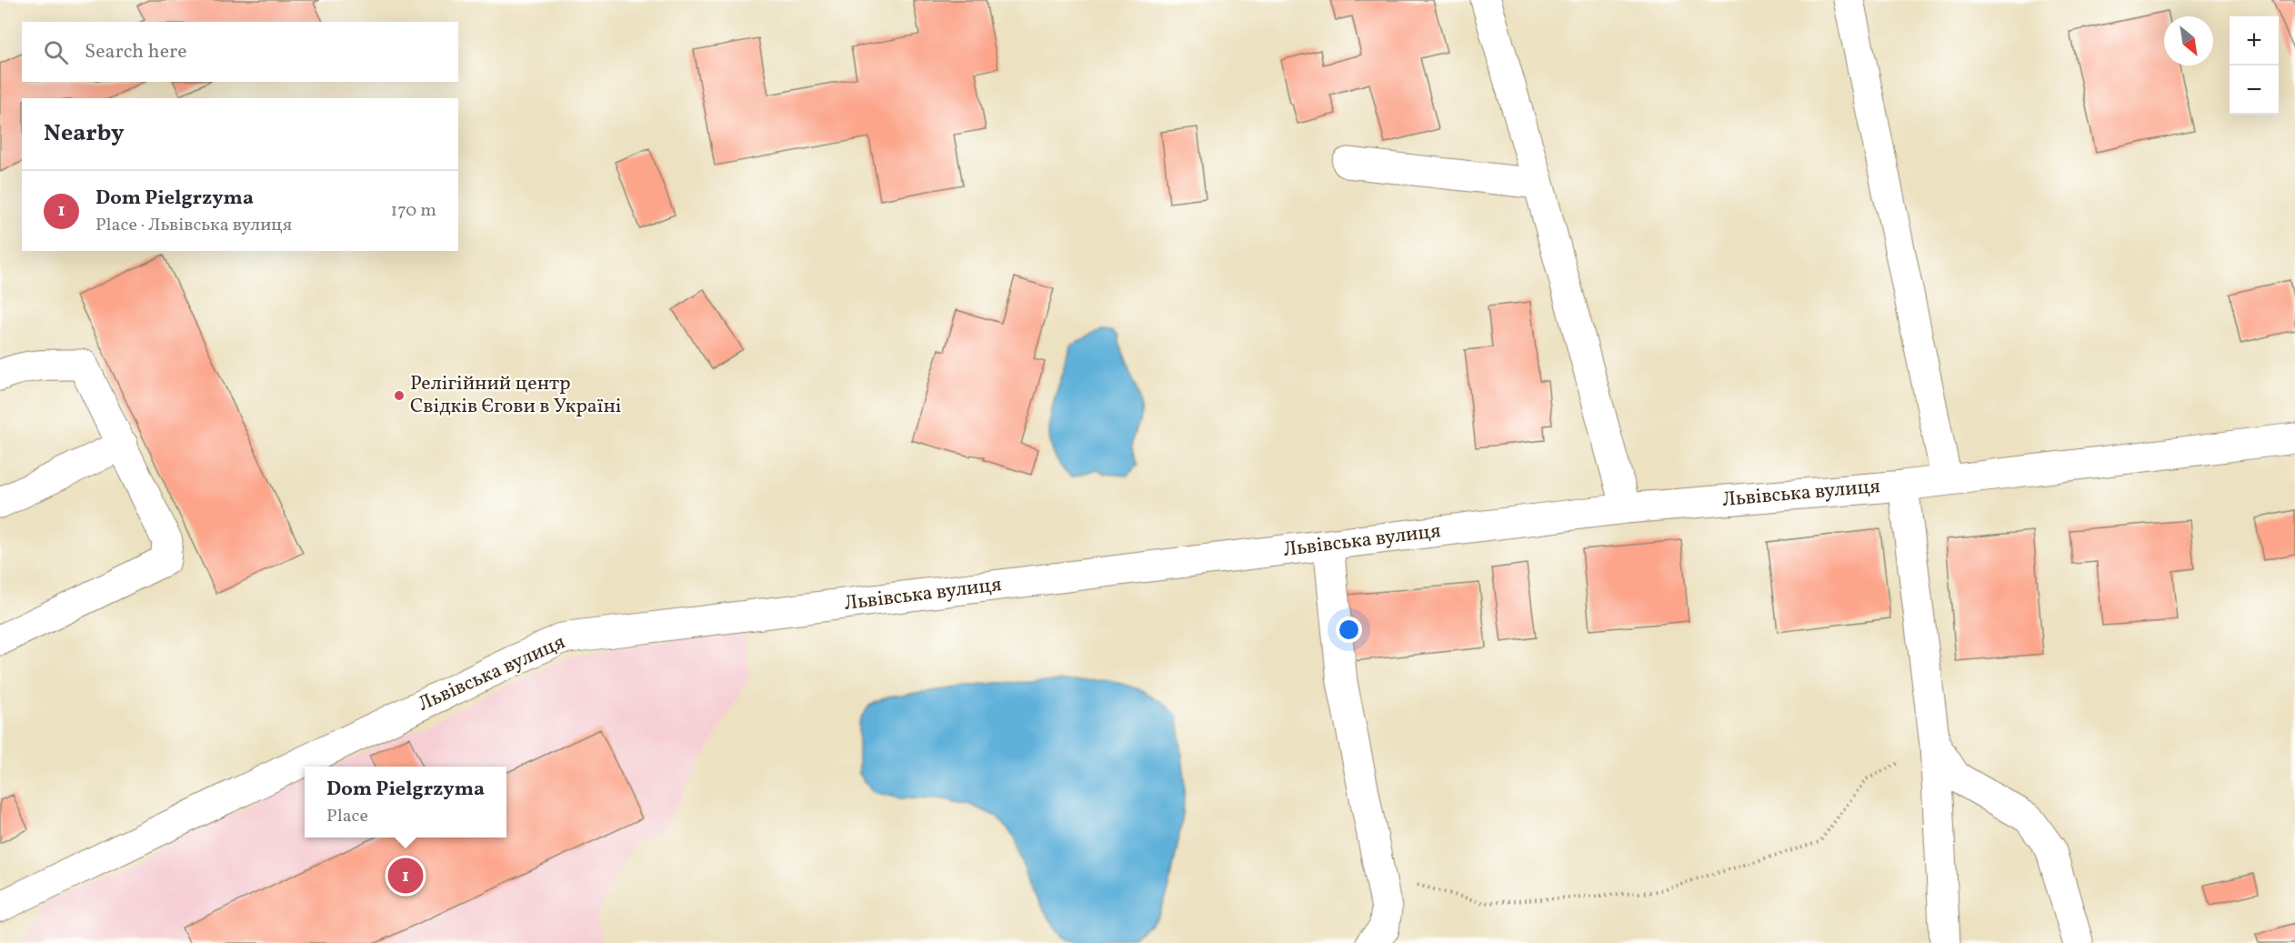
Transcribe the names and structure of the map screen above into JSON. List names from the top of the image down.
{
  "streets": {
    "street": ["Львівська вулиця"]
  },
  "places": ["Релігійний центр Свідків Єгови в Україні"],
  "north": "bottom right",
  "page": {
    "map_buttons": ["+", "−"],
    "search": "Search here",
    "heading": "Nearby",
    "list": [
      {
        "mark": "1",
        "name": "Dom Pielgrzyma",
        "note": "Place · Львівська вулиця",
        "value": "170 m"
      }
    ],
    "popup": ["Dom Pielgrzyma", "Place"],
    "pins": "1"
  }
}
